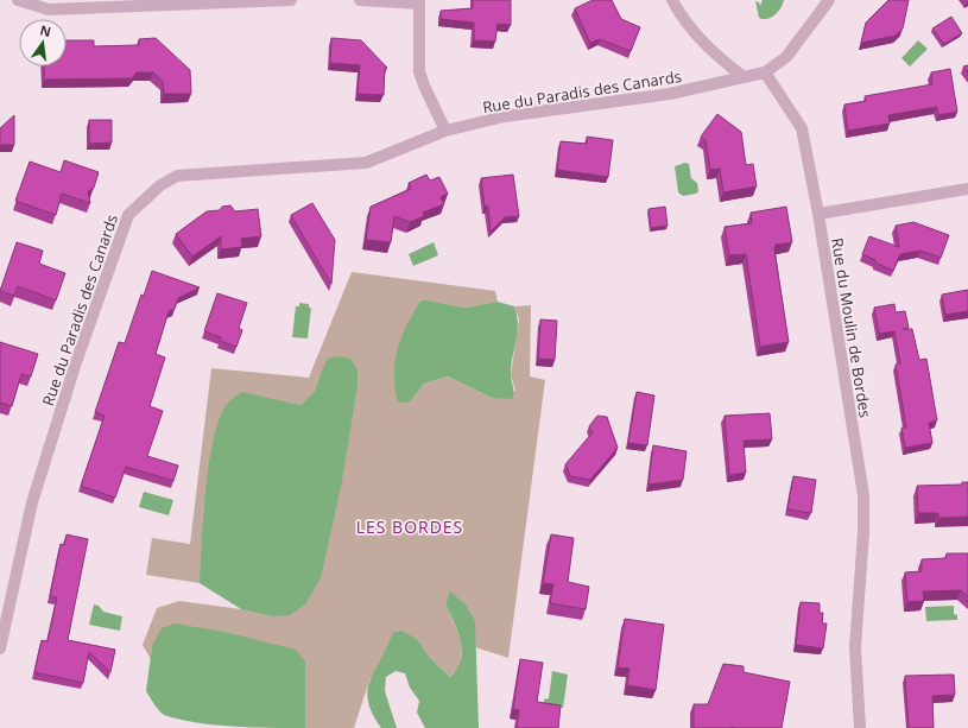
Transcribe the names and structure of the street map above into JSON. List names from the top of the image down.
{
  "streets": {
    "street": ["Rue du Paradis des Canards", "Rue du Moulin de Bordes"]
  },
  "districts": ["LES BORDES"],
  "north": "top"
}
